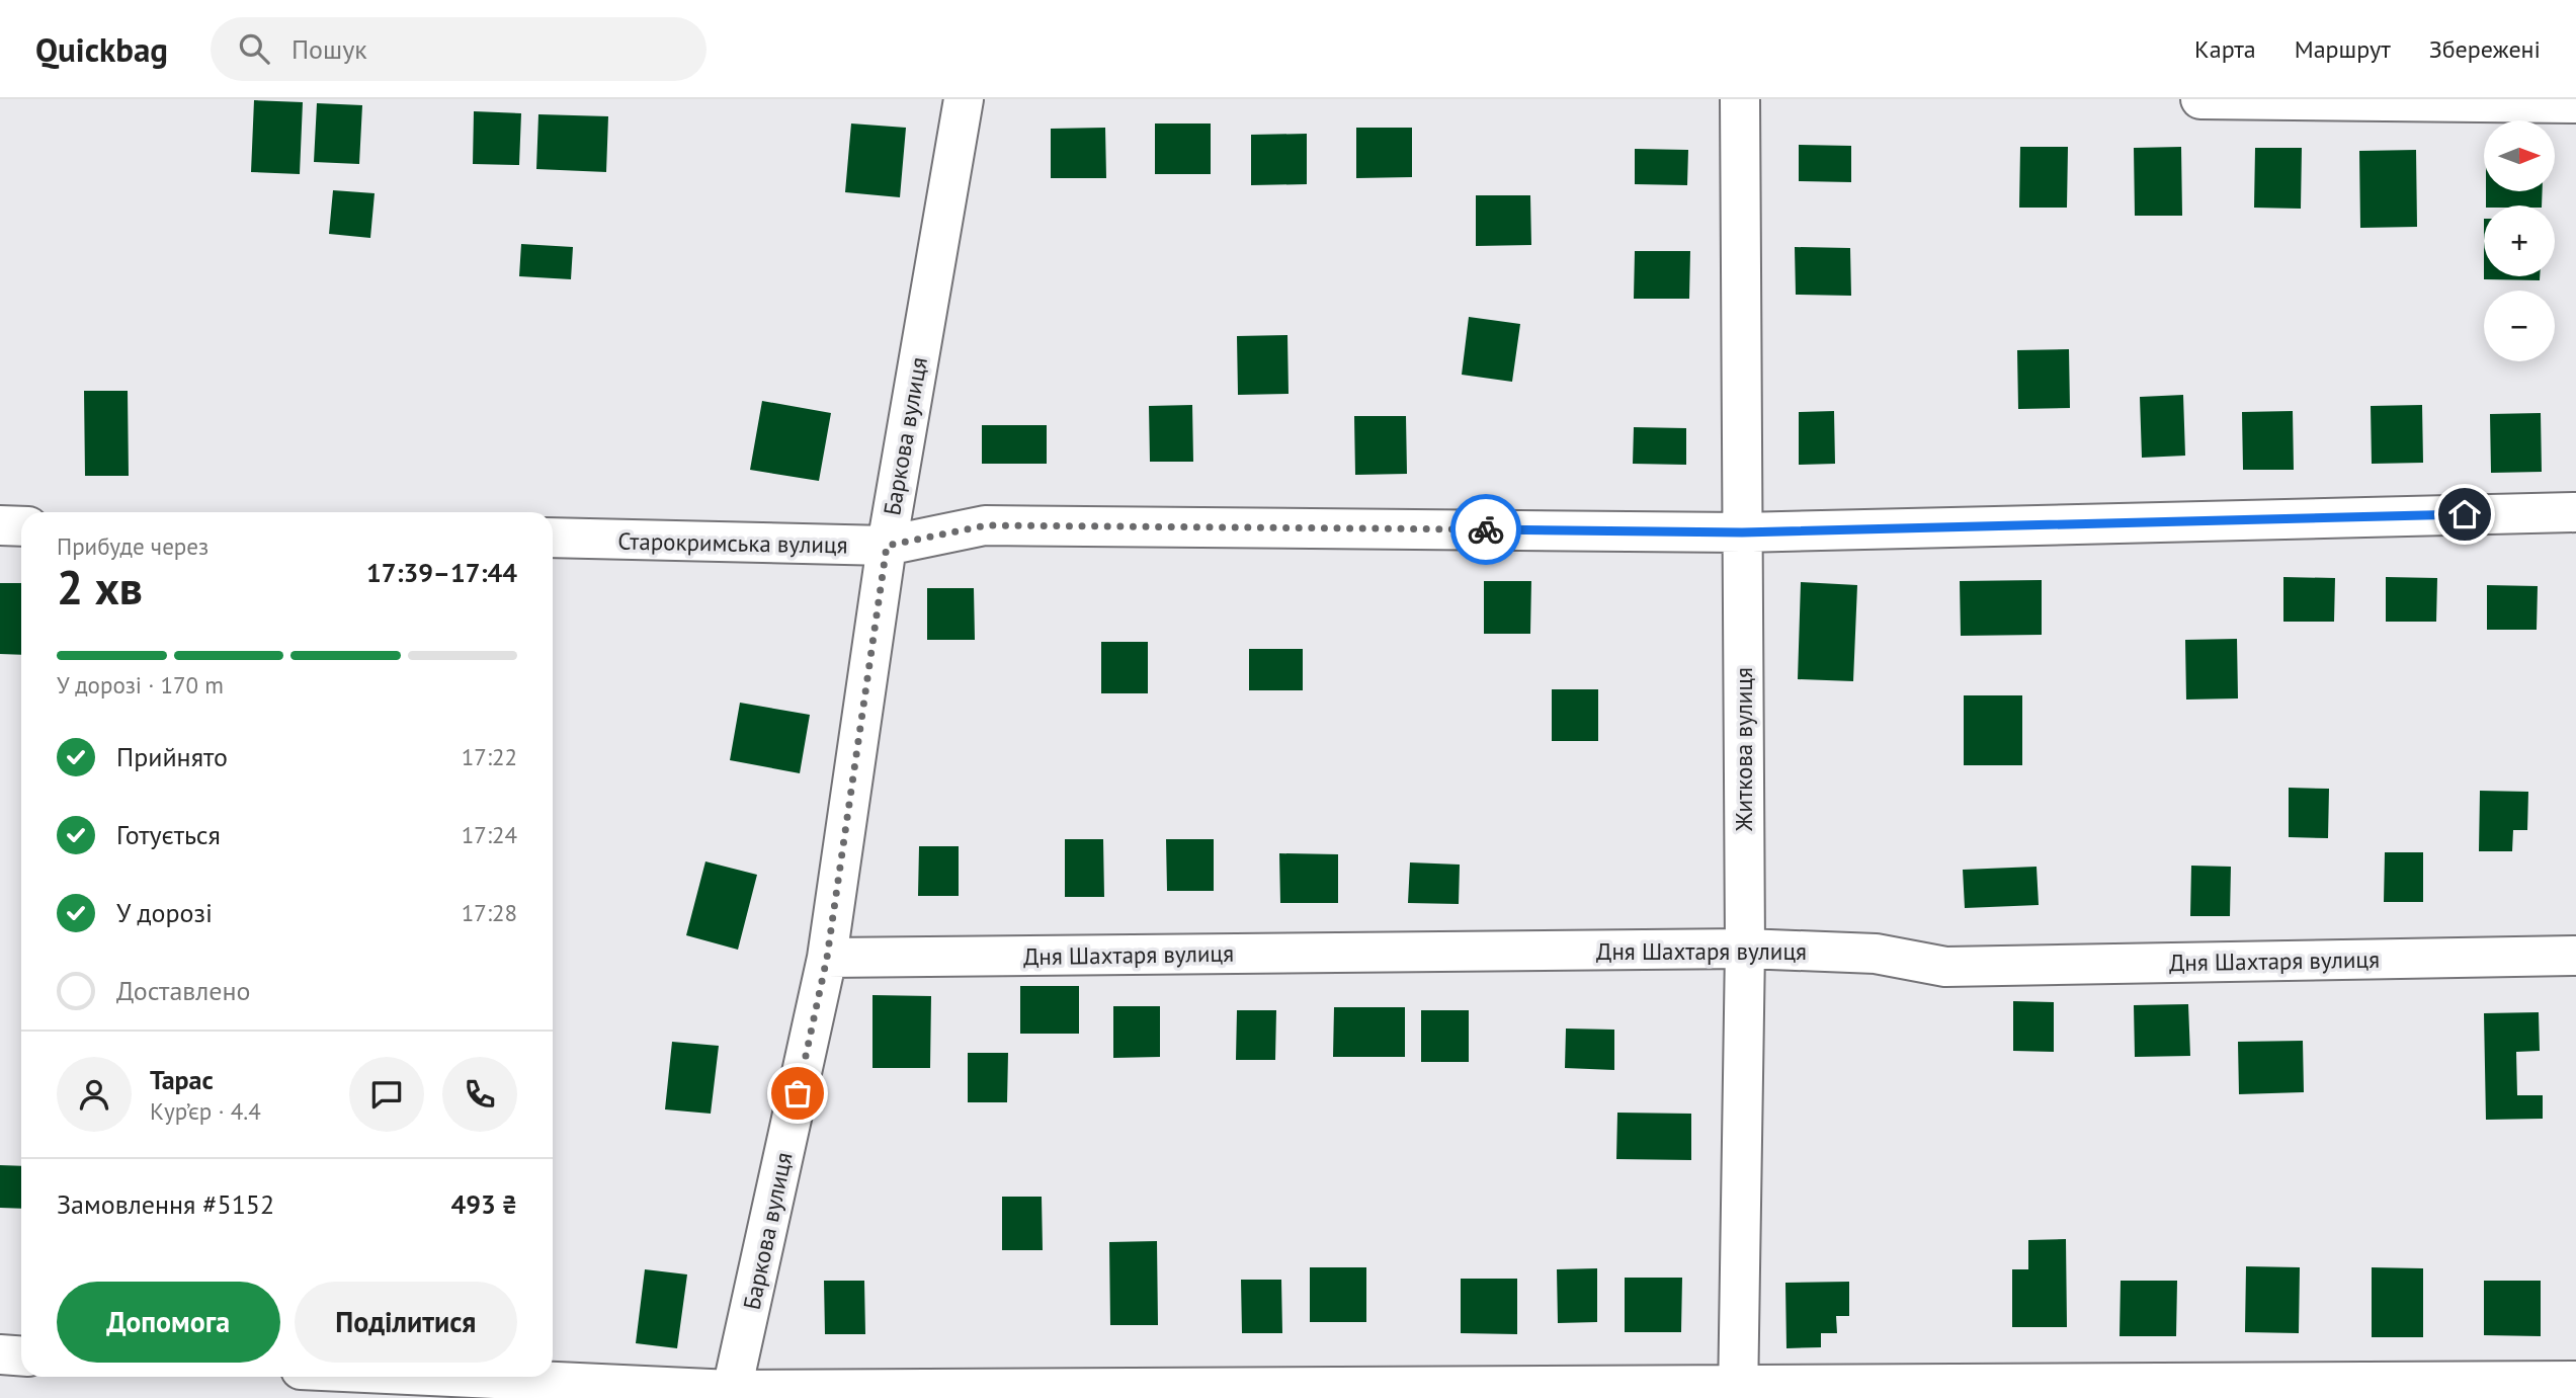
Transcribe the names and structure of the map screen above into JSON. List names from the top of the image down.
{
  "streets": {
    "street": [
      "Баркова вулиця",
      "Старокримська вулиця",
      "Житкова вулиця",
      "Дня Шахтаря вулиця"
    ]
  },
  "crossings": [
    ["Баркова вулиця", "Старокримська вулиця"],
    ["Баркова вулиця", "Дня Шахтаря вулиця"],
    ["Старокримська вулиця", "Житкова вулиця"],
    ["Житкова вулиця", "Дня Шахтаря вулиця"]
  ],
  "north": "right",
  "page": {
    "header": "Quickbag",
    "search": "Пошук",
    "nav": ["Карта", "Маршрут", "Збережені"],
    "map_buttons": ["+", "−"],
    "heading": ["2 хв", "Прибуде через", "17:39–17:44"],
    "panel": [
      "Тарас",
      "Кур’єр · 4.4",
      "Замовлення #5152",
      "493 ₴"
    ],
    "bar": "У дорозі · 170 m",
    "list": [
      ["Прийнято", "17:22"],
      ["Готується", "17:24"],
      ["У дорозі", "17:28"],
      "Доставлено"
    ],
    "buttons": ["Допомога", "Поділитися"]
  }
}
